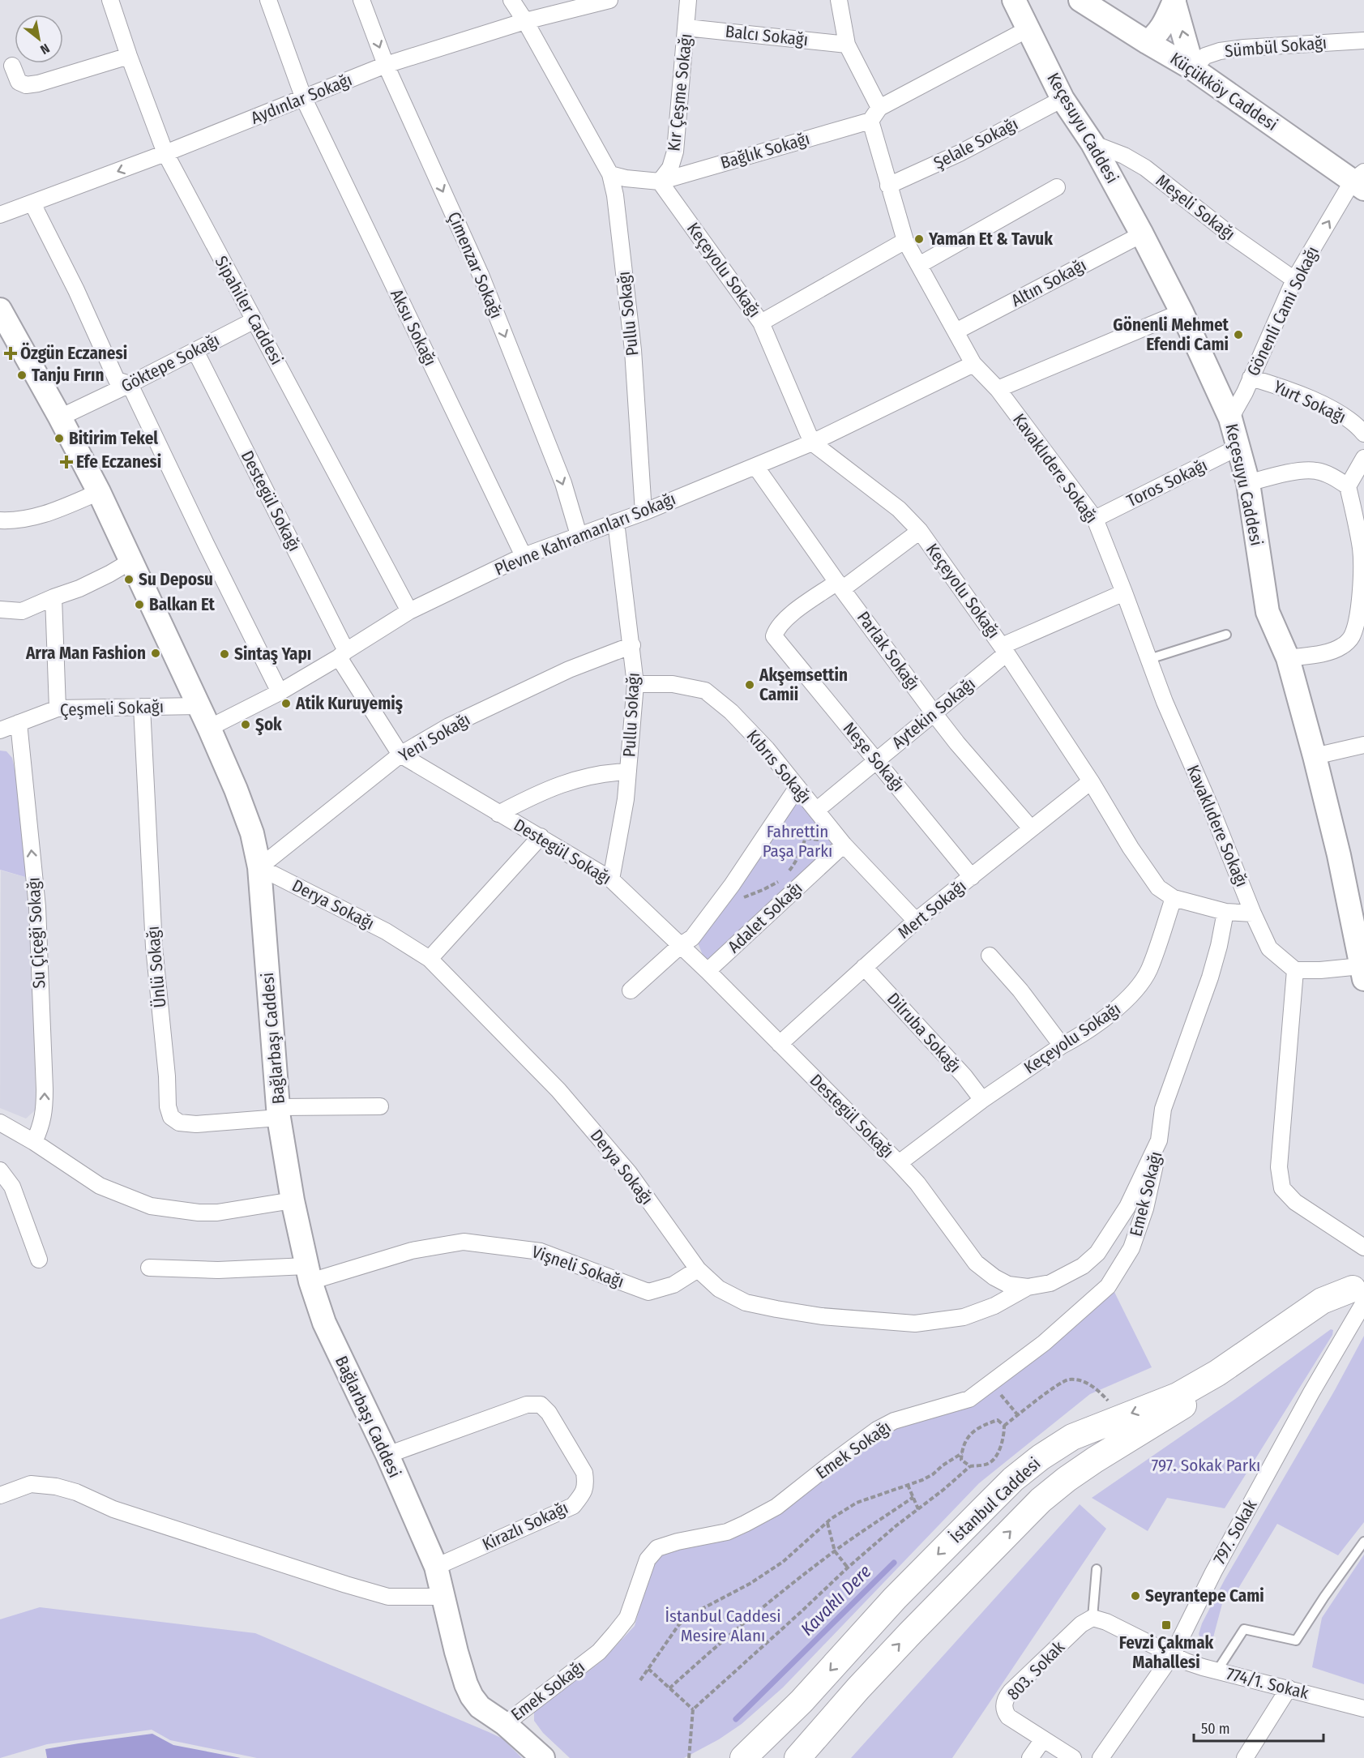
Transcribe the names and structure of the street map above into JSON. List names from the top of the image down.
{
  "streets": {
    "main road": ["İstanbul Caddesi"],
    "street": [
      "Balcı Sokağı",
      "Sümbül Sokağı",
      "Küçükköy Caddesi",
      "Kır Çeşme Sokağı",
      "Aydınlar Sokağı",
      "Keçesuyu Caddesi",
      "Şelale Sokağı",
      "Bağlık Sokağı",
      "Meşeli Sokağı",
      "Çimenzar Sokağı",
      "Keçeyolu Sokağı",
      "Altın Sokağı",
      "Sipahiler Caddesi",
      "Gönenli Cami Sokağı",
      "Pullu Sokağı",
      "Aksu Sokağı",
      "Göktepe Sokağı",
      "Yurt Sokağı",
      "Kavaklıdere Sokağı",
      "Toros Sokağı",
      "Destegül Sokağı",
      "Plevne Kahramanları Sokağı",
      "Parlak Sokağı",
      "Çeşmeli Sokağı",
      "Aytekin Sokağı",
      "Yeni Sokağı",
      "Neşe Sokağı",
      "Kıbrıs Sokağı",
      "Derya Sokağı",
      "Mert Sokağı",
      "Adalet Sokağı",
      "Su Çiçeği Sokağı",
      "Ünlü Sokağı",
      "Dilruba Sokağı",
      "Bağlarbaşı Caddesi",
      "Emek Sokağı",
      "Vişneli Sokağı",
      "Kirazlı Sokağı",
      "797. Sokak",
      "803. Sokak",
      "774/1. Sokak"
    ]
  },
  "crossings": [
    ["Balcı Sokağı", "Kır Çeşme Sokağı"],
    ["Balcı Sokağı", "Kavaklıdere Sokağı"],
    ["Sümbül Sokağı", "Küçükköy Caddesi"],
    ["Küçükköy Caddesi", "Gönenli Cami Sokağı"],
    ["Kır Çeşme Sokağı", "Bağlık Sokağı"],
    ["Kır Çeşme Sokağı", "Keçeyolu Sokağı"],
    ["Aydınlar Sokağı", "Çimenzar Sokağı"],
    ["Aydınlar Sokağı", "Sipahiler Caddesi"],
    ["Aydınlar Sokağı", "Aksu Sokağı"],
    ["Keçesuyu Caddesi", "Şelale Sokağı"],
    ["Keçesuyu Caddesi", "Bağlık Sokağı"],
    ["Keçesuyu Caddesi", "Meşeli Sokağı"],
    ["Keçesuyu Caddesi", "Altın Sokağı"],
    ["Keçesuyu Caddesi", "Gönenli Cami Sokağı"],
    ["Keçesuyu Caddesi", "Toros Sokağı"],
    ["Şelale Sokağı", "Kavaklıdere Sokağı"],
    ["Bağlık Sokağı", "Keçeyolu Sokağı"],
    ["Bağlık Sokağı", "Kavaklıdere Sokağı"],
    ["Meşeli Sokağı", "Gönenli Cami Sokağı"],
    ["Çimenzar Sokağı", "Plevne Kahramanları Sokağı"],
    ["Keçeyolu Sokağı", "Destegül Sokağı"],
    ["Keçeyolu Sokağı", "Plevne Kahramanları Sokağı"],
    ["Keçeyolu Sokağı", "Aytekin Sokağı"],
    ["Keçeyolu Sokağı", "Mert Sokağı"],
    ["Keçeyolu Sokağı", "Dilruba Sokağı"],
    ["Altın Sokağı", "Kavaklıdere Sokağı"],
    ["Sipahiler Caddesi", "Göktepe Sokağı"],
    ["Sipahiler Caddesi", "Plevne Kahramanları Sokağı"],
    ["Gönenli Cami Sokağı", "Yurt Sokağı"],
    ["Pullu Sokağı", "Destegül Sokağı"],
    ["Pullu Sokağı", "Plevne Kahramanları Sokağı"],
    ["Pullu Sokağı", "Yeni Sokağı"],
    ["Pullu Sokağı", "Kıbrıs Sokağı"],
    ["Aksu Sokağı", "Plevne Kahramanları Sokağı"],
    ["Göktepe Sokağı", "Destegül Sokağı"],
    ["Göktepe Sokağı", "Bağlarbaşı Caddesi"],
    ["Kavaklıdere Sokağı", "Toros Sokağı"],
    ["Kavaklıdere Sokağı", "Plevne Kahramanları Sokağı"],
    ["Kavaklıdere Sokağı", "Aytekin Sokağı"],
    ["Destegül Sokağı", "Plevne Kahramanları Sokağı"],
    ["Destegül Sokağı", "Yeni Sokağı"],
    ["Destegül Sokağı", "Derya Sokağı"],
    ["Destegül Sokağı", "Mert Sokağı"],
    ["Destegül Sokağı", "Adalet Sokağı"],
    ["Destegül Sokağı", "Emek Sokağı"],
    ["Plevne Kahramanları Sokağı", "Parlak Sokağı"],
    ["Plevne Kahramanları Sokağı", "Bağlarbaşı Caddesi"],
    ["Parlak Sokağı", "Aytekin Sokağı"],
    ["Parlak Sokağı", "Neşe Sokağı"],
    ["Parlak Sokağı", "Mert Sokağı"],
    ["Çeşmeli Sokağı", "Su Çiçeği Sokağı"],
    ["Çeşmeli Sokağı", "Ünlü Sokağı"],
    ["Çeşmeli Sokağı", "Bağlarbaşı Caddesi"],
    ["Aytekin Sokağı", "Neşe Sokağı"],
    ["Aytekin Sokağı", "Kıbrıs Sokağı"],
    ["Yeni Sokağı", "Derya Sokağı"],
    ["Yeni Sokağı", "Bağlarbaşı Caddesi"],
    ["Neşe Sokağı", "Mert Sokağı"],
    ["Kıbrıs Sokağı", "Mert Sokağı"],
    ["Kıbrıs Sokağı", "Adalet Sokağı"],
    ["Derya Sokağı", "Bağlarbaşı Caddesi"],
    ["Derya Sokağı", "Vişneli Sokağı"],
    ["Mert Sokağı", "Dilruba Sokağı"],
    ["Ünlü Sokağı", "Bağlarbaşı Caddesi"],
    ["Bağlarbaşı Caddesi", "Emek Sokağı"],
    ["Bağlarbaşı Caddesi", "Vişneli Sokağı"],
    ["Bağlarbaşı Caddesi", "Kirazlı Sokağı"],
    ["İstanbul Caddesi", "797. Sokak"],
    ["797. Sokak", "774/1. Sokak"],
    ["803. Sokak", "774/1. Sokak"]
  ],
  "one_way": ["Çimenzar Sokağı", "Gönenli Cami Sokağı", "Su Çiçeği Sokağı"],
  "water": ["Kavaklı Dere"],
  "parks": ["Fahrettin Paşa Parkı", "797. Sokak Parkı", "İstanbul Caddesi Mesire Alanı"],
  "places": {
    "other": [
      "Yaman Et & Tavuk",
      "Gönenli Mehmet Efendi Cami",
      "Tanju Fırın",
      "Bitirim Tekel",
      "Su Deposu",
      "Balkan Et",
      "Arra Man Fashion",
      "Sintaş Yapı",
      "Akşemsettin Camii",
      "Atik Kuruyemiş",
      "Şok",
      "Seyrantepe Cami"
    ],
    "health": ["Özgün Eczanesi", "Efe Eczanesi"],
    "transit": ["Fevzi Çakmak Mahallesi"]
  },
  "scale_bar": "50 m",
  "north": "bottom right"
}
